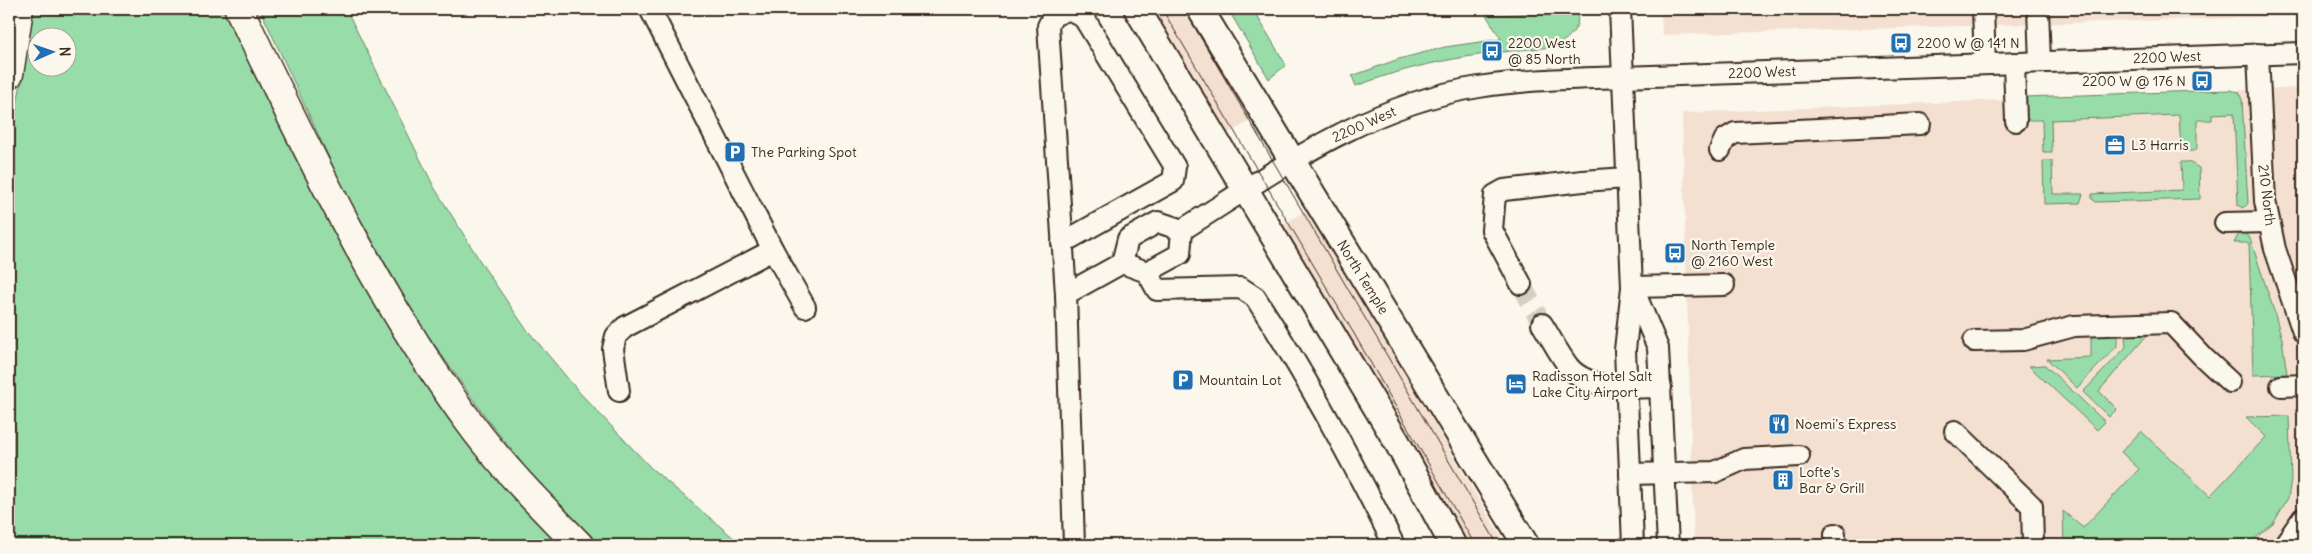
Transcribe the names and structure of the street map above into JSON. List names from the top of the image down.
{
  "streets": {
    "main road": ["North Temple"],
    "street": ["2200 West", "210 North"]
  },
  "crossings": [
    ["2200 West", "210 North"],
    ["2200 West", "North Temple"]
  ],
  "places": {
    "bus stop": [
      "2200 W @ 141 N",
      "2200 West @ 85 North",
      "2200 W @ 176 N",
      "North Temple @ 2160 West"
    ],
    "office": ["L3 Harris"],
    "parking": ["The Parking Spot", "Mountain Lot"],
    "hotel": ["Radisson Hotel Salt Lake City Airport"],
    "restaurant": ["Noemi's Express"],
    "building": ["Lofte's Bar & Grill"]
  },
  "north": "right"
}
